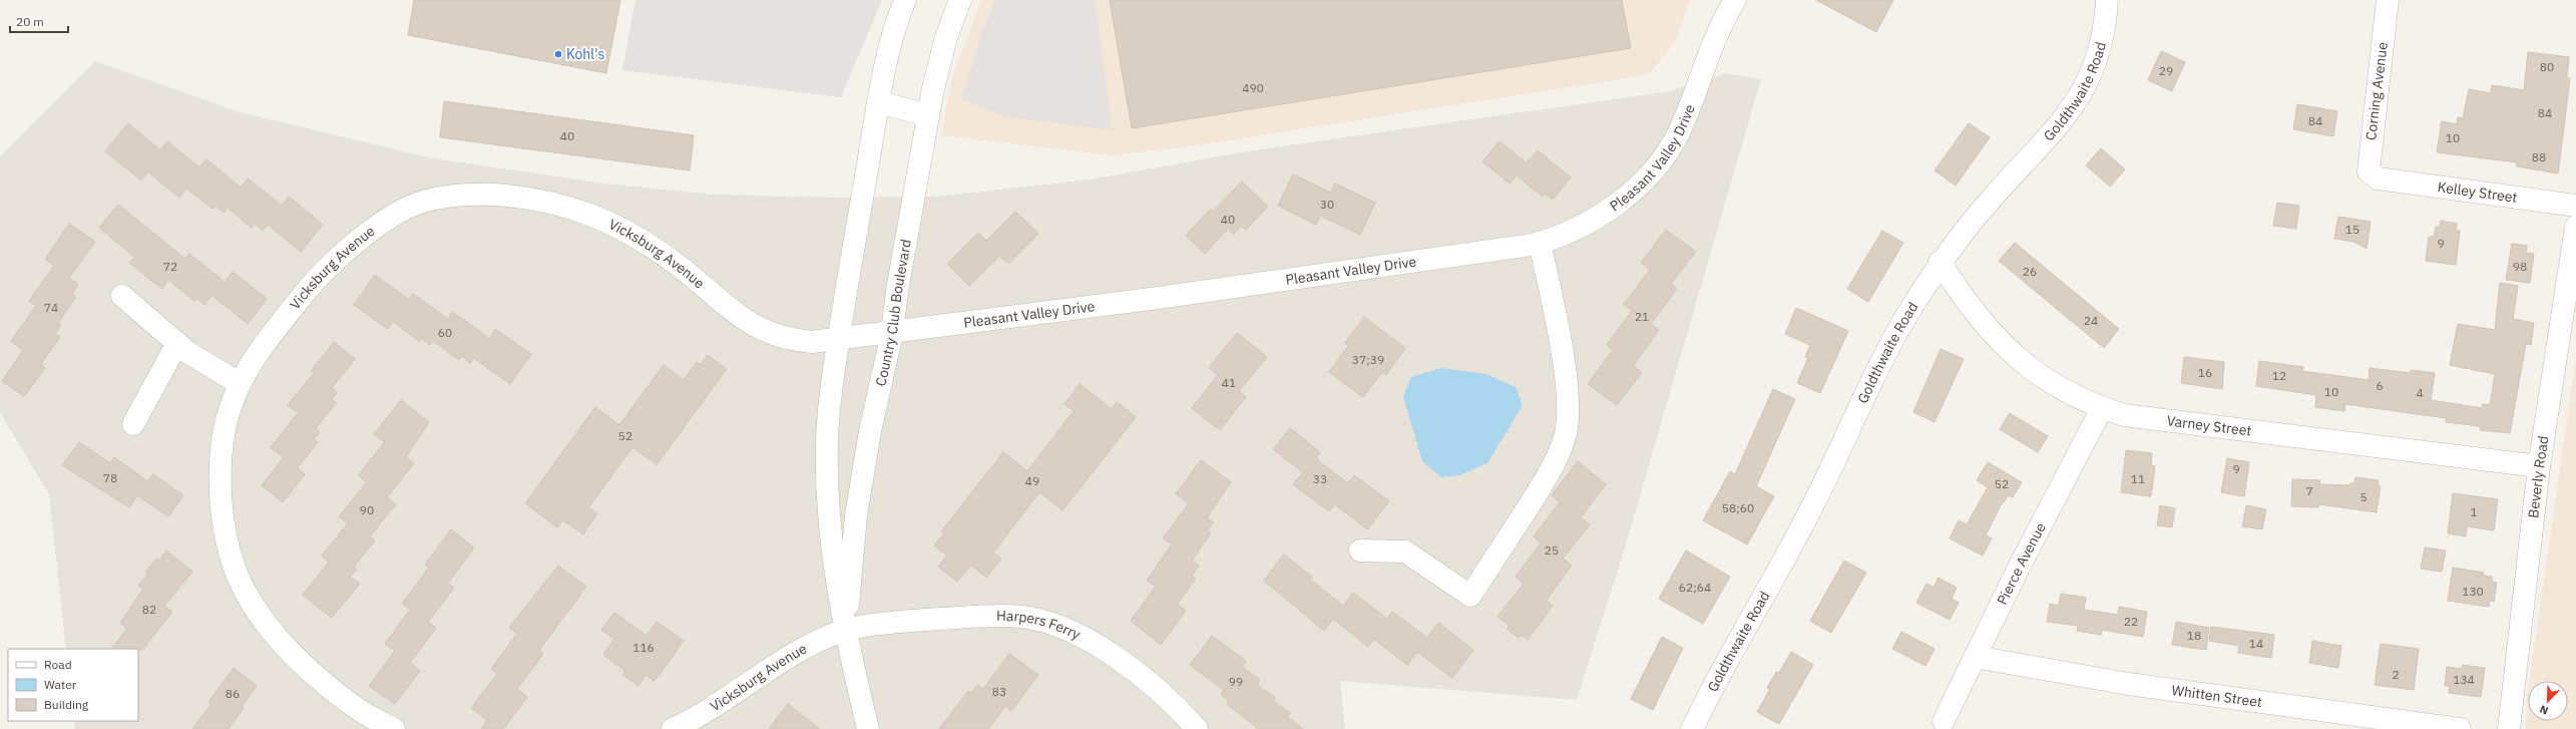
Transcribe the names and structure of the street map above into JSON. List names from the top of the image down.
{
  "streets": {
    "street": [
      "Goldthwaite Road",
      "Corning Avenue",
      "Pleasant Valley Drive",
      "Kelley Street",
      "Vicksburg Avenue",
      "Country Club Boulevard",
      "Varney Street",
      "Beverly Road",
      "Pierce Avenue",
      "Harpers Ferry",
      "Whitten Street"
    ]
  },
  "crossings": [
    ["Goldthwaite Road", "Varney Street"],
    ["Corning Avenue", "Kelley Street"],
    ["Pleasant Valley Drive", "Vicksburg Avenue"],
    ["Pleasant Valley Drive", "Country Club Boulevard"],
    ["Vicksburg Avenue", "Country Club Boulevard"],
    ["Vicksburg Avenue", "Harpers Ferry"],
    ["Country Club Boulevard", "Harpers Ferry"],
    ["Varney Street", "Beverly Road"],
    ["Varney Street", "Pierce Avenue"],
    ["Pierce Avenue", "Whitten Street"]
  ],
  "places": ["Kohl's"],
  "house_numbers": [
    "80",
    "29",
    "490",
    "84",
    "84",
    "40",
    "10",
    "88",
    "30",
    "40",
    "15",
    "9",
    "72",
    "98",
    "26",
    "74",
    "21",
    "24",
    "60",
    "37;39",
    "16",
    "12",
    "41",
    "6",
    "10",
    "4",
    "52",
    "9",
    "78",
    "33",
    "11",
    "49",
    "52",
    "7",
    "5",
    "58;60",
    "90",
    "1",
    "25",
    "62;64",
    "130",
    "82",
    "22",
    "18",
    "14",
    "116",
    "2",
    "134",
    "99",
    "83",
    "86"
  ],
  "legend": ["Road", "Water", "Building"],
  "scale_bar": "20 m",
  "north": "bottom left"
}
